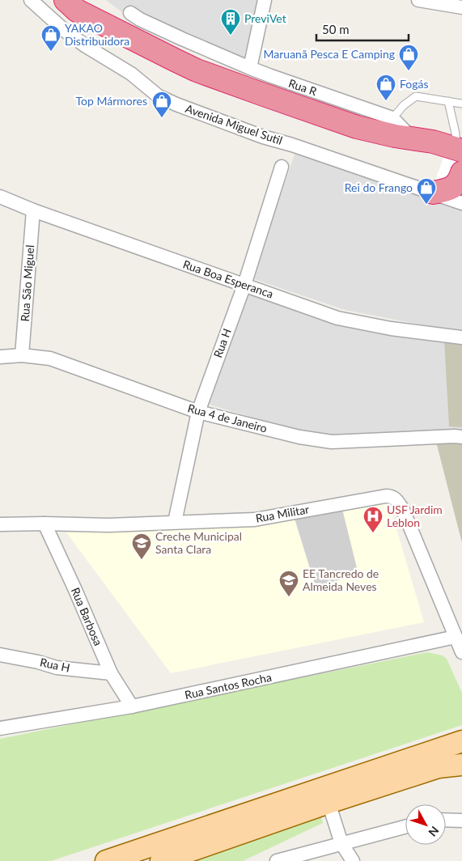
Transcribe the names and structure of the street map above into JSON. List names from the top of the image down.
{
  "streets": {
    "street": [
      "Rua R",
      "Avenida Miguel Sutil",
      "Rua Boa Esperanca",
      "Rua São Miguel",
      "Rua H",
      "Rua 4 de Janeiro",
      "Rua Militar",
      "Rua Barbosa",
      "Rua Santos Rocha"
    ]
  },
  "crossings": [
    ["Rua Boa Esperanca", "Rua São Miguel"],
    ["Rua Boa Esperanca", "Rua H"],
    ["Rua São Miguel", "Rua 4 de Janeiro"],
    ["Rua H", "Rua 4 de Janeiro"],
    ["Rua H", "Rua Militar"],
    ["Rua H", "Rua Barbosa"],
    ["Rua Militar", "Rua Barbosa"],
    ["Rua Militar", "Rua Santos Rocha"],
    ["Rua Barbosa", "Rua Santos Rocha"]
  ],
  "places": {
    "building": ["PreviVet"],
    "shop": [
      "YAKAO Distribuidora",
      "Maruanã Pesca E Camping",
      "Fogás",
      "Top Mármores",
      "Rei do Frango"
    ],
    "hospital": ["USF Jardim Leblon"],
    "school or university": ["Creche Municipal Santa Clara", "EE Tancredo de Almeida Neves"]
  },
  "scale_bar": "50 m",
  "north": "bottom right"
}
